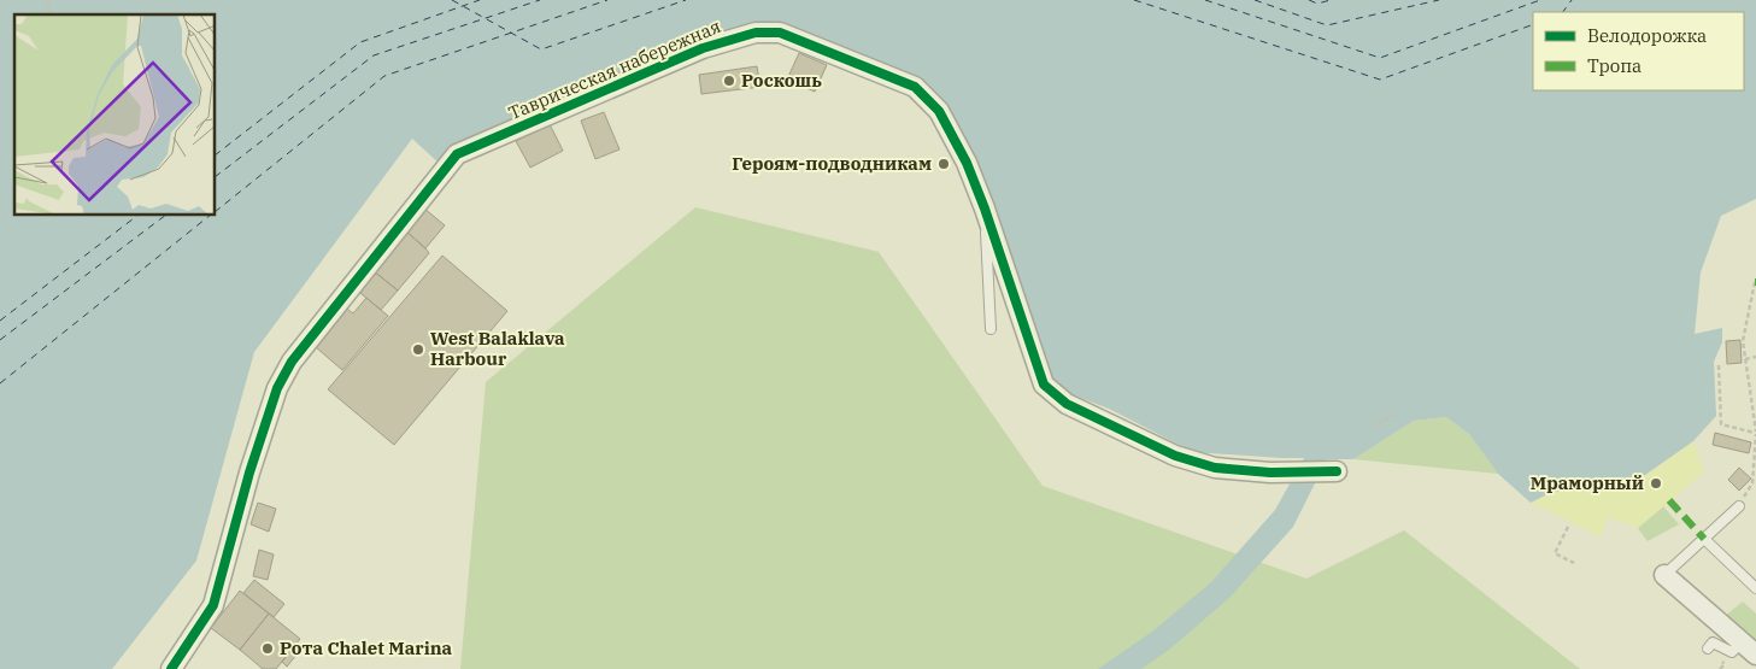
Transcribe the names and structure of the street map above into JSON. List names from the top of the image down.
{
  "streets": {
    "street": ["Таврическая набережная"]
  },
  "places": [
    "Роскошь",
    "Героям-подводникам",
    "West Balaklava Harbour",
    "Мраморный",
    "Рота Chalet Marina"
  ],
  "legend": ["Велодорожка", "Тропа"]
}
